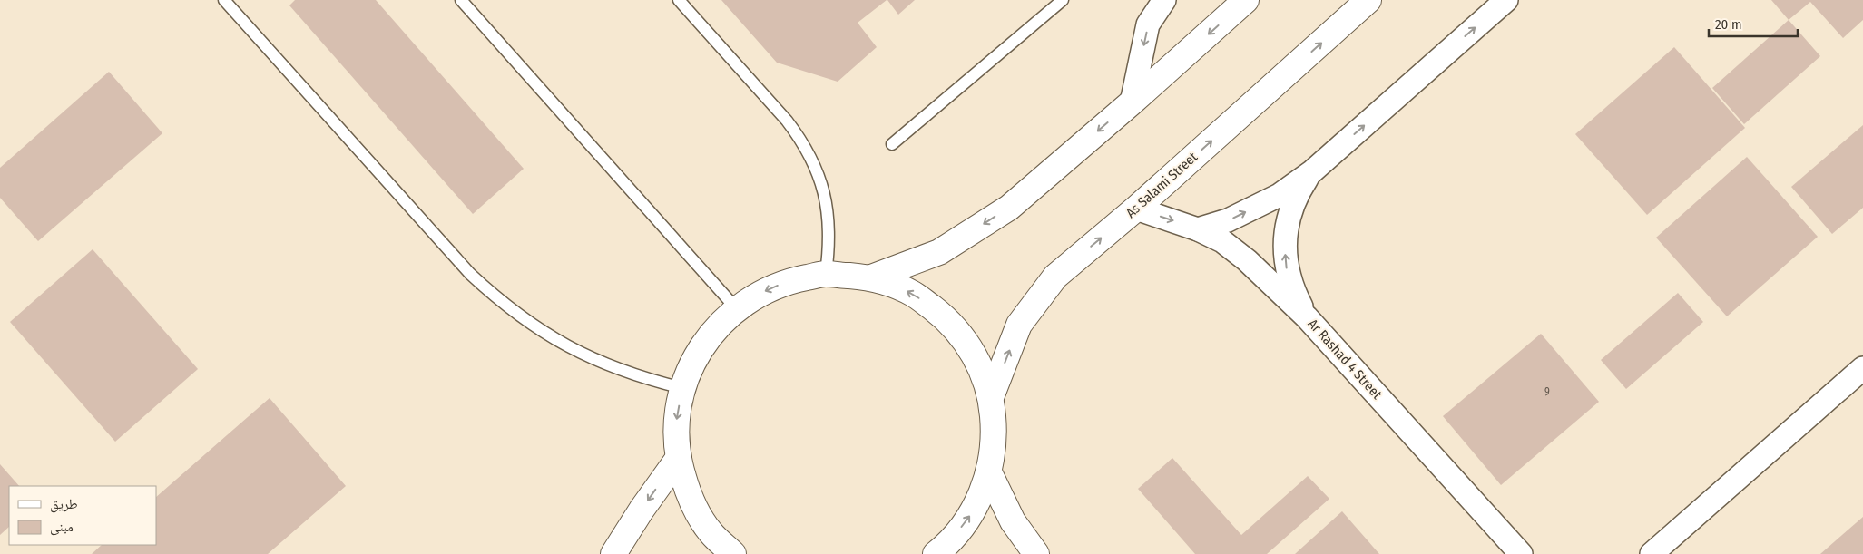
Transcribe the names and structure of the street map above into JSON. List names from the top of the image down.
{
  "streets": {
    "street": ["As Salami Street", "Ar Rashad 4 Street"]
  },
  "crossings": [
    ["As Salami Street", "Ar Rashad 4 Street"]
  ],
  "house_numbers": ["9"],
  "legend": ["طريق", "مبنى"],
  "scale_bar": "20 m"
}
